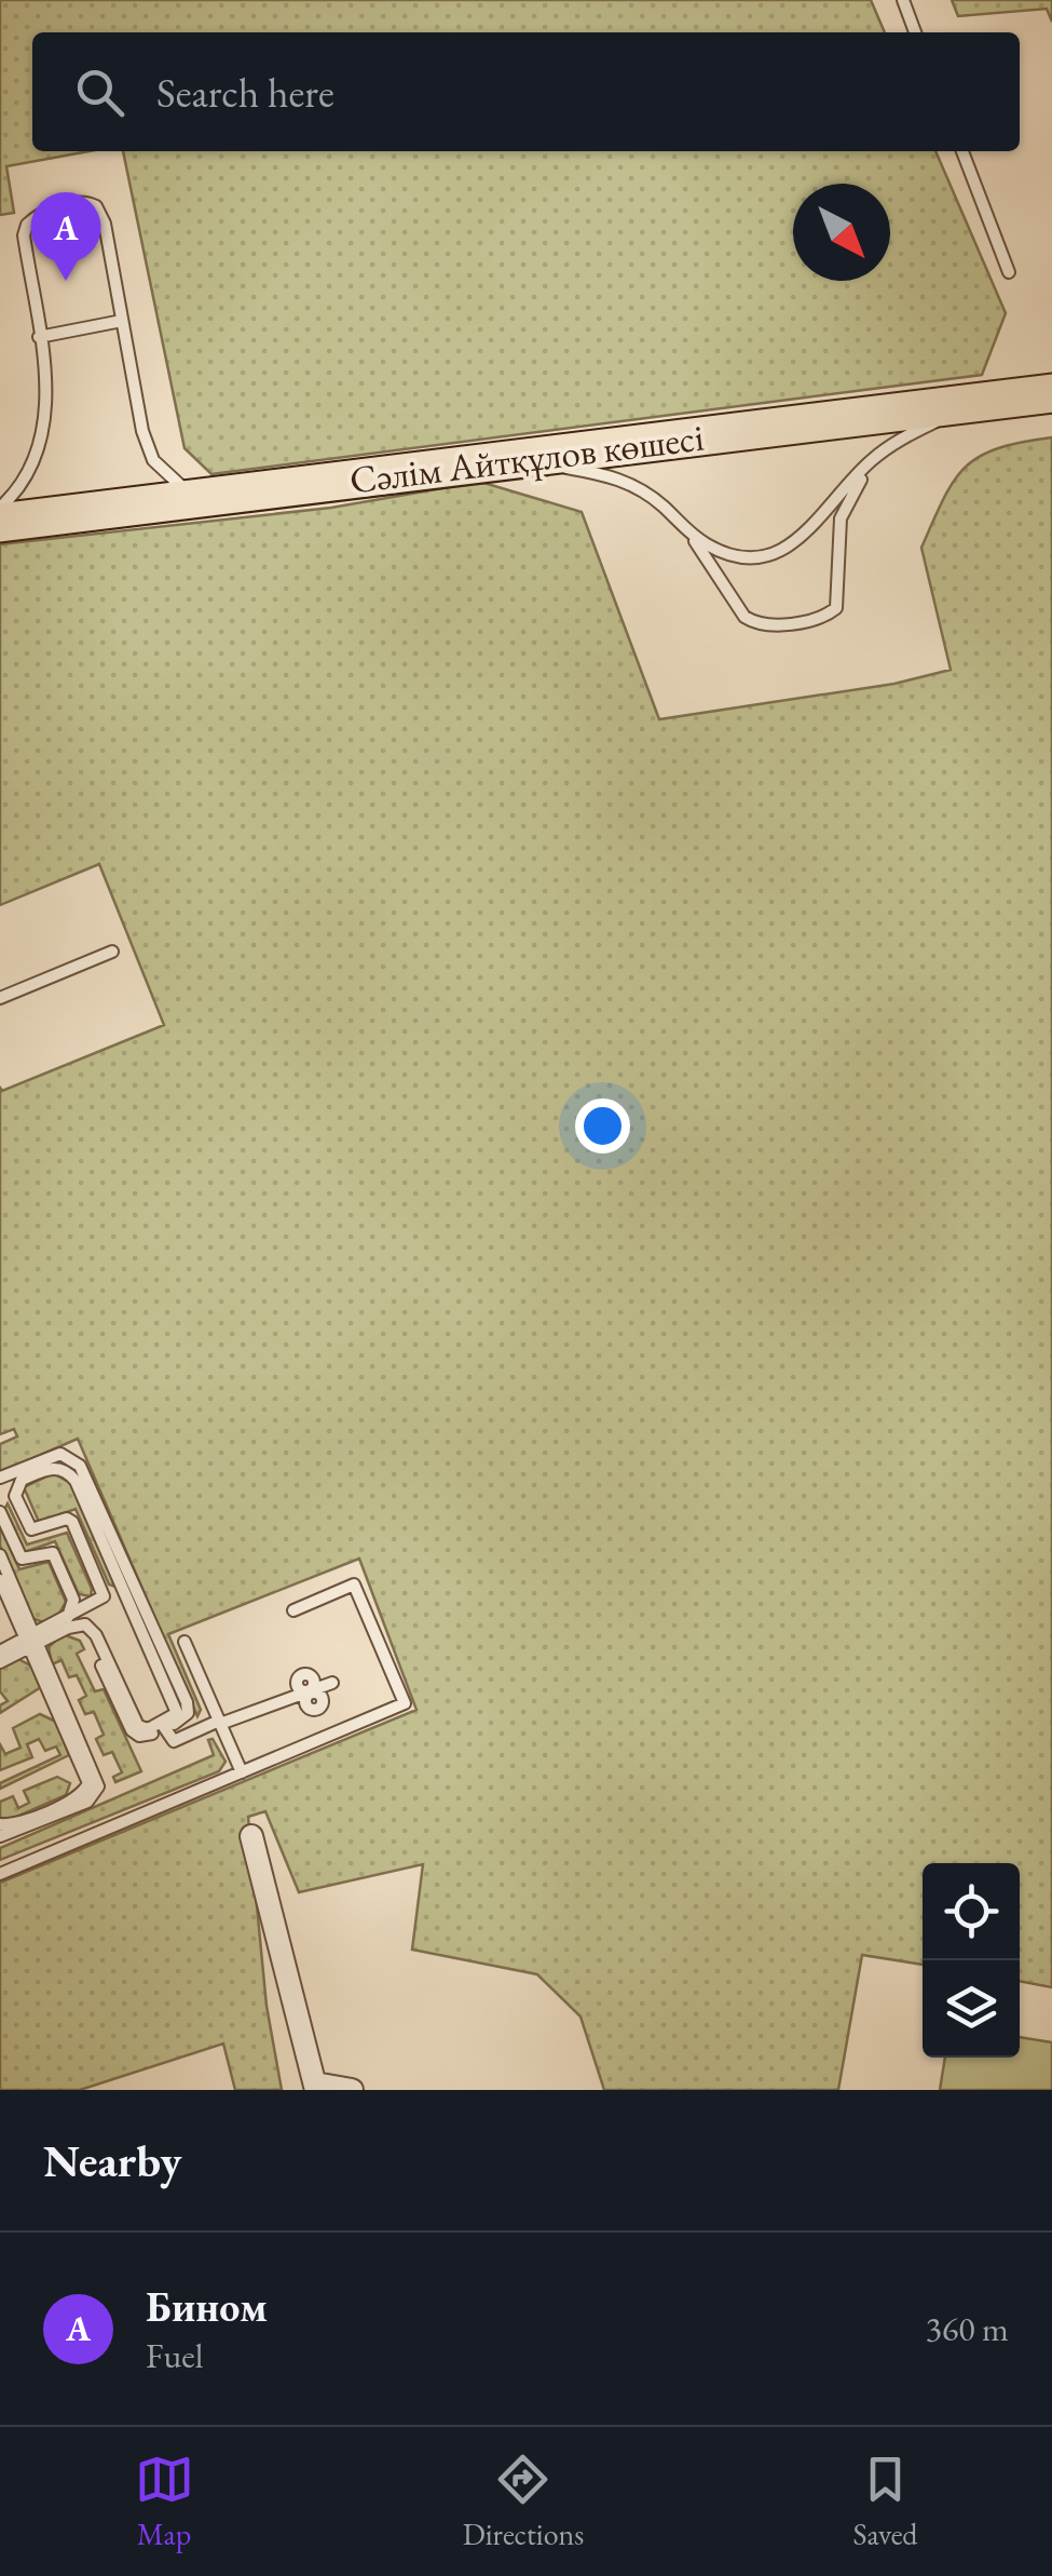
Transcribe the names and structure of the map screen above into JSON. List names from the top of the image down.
{
  "streets": {
    "highway": ["Сәлім Айтқұлов көшесі"]
  },
  "north": "bottom right",
  "page": {
    "search": "Search here",
    "pins": "A",
    "heading": "Nearby",
    "list": [
      {
        "mark": "A",
        "name": "Бином",
        "note": "Fuel",
        "value": "360 m"
      }
    ],
    "nav": ["Map", "Directions", "Saved"]
  }
}
